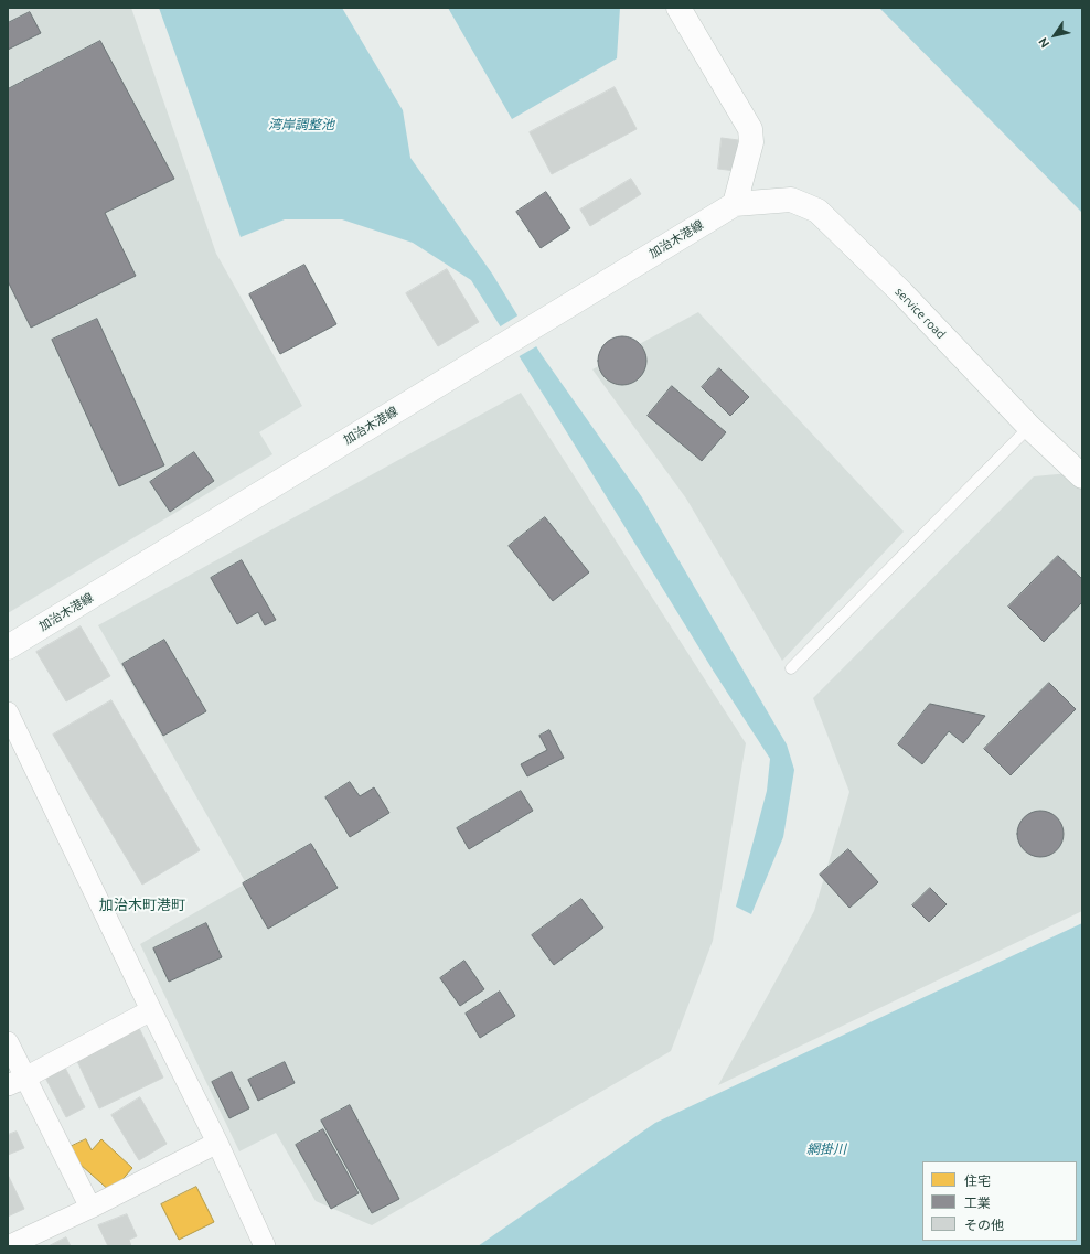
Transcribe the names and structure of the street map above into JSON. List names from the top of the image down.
{
  "streets": {
    "main road": ["加治木港線", "service road"]
  },
  "crossings": [
    ["加治木港線", "service road"]
  ],
  "districts": ["加治木町港町"],
  "water": ["湾岸調整池", "網掛川"],
  "legend": ["住宅", "工業", "その他"],
  "north": "bottom left"
}
